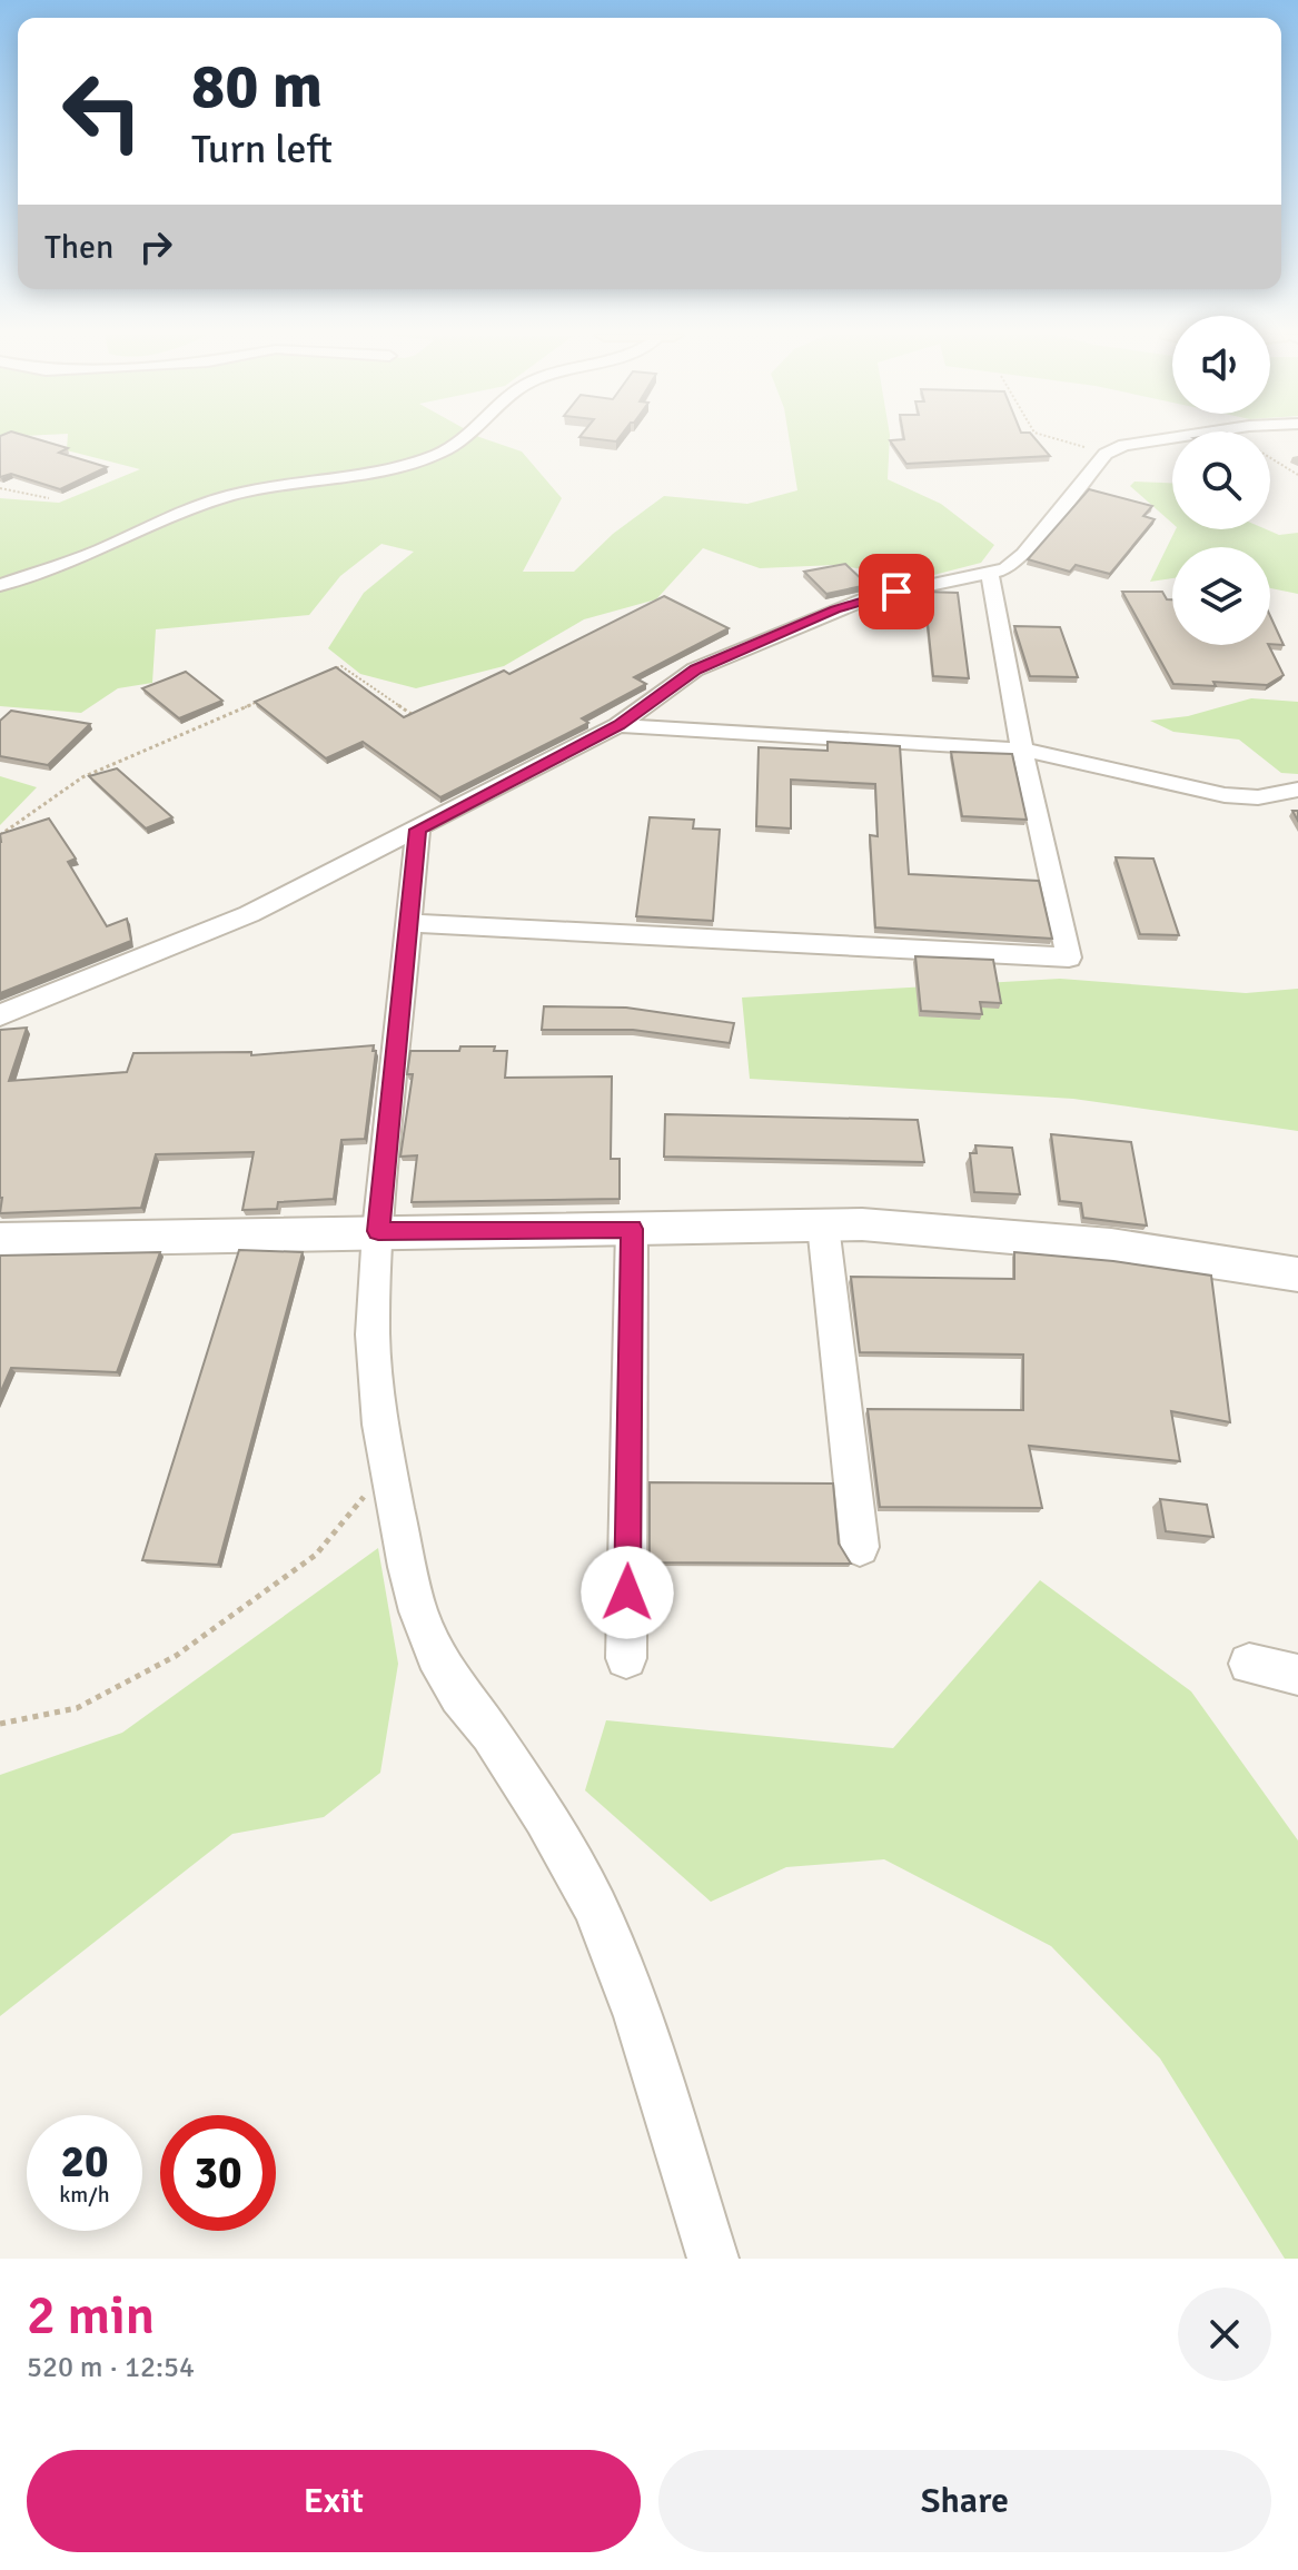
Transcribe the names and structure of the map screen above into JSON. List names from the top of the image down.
{
  "page": {
    "turn": ["80 m", "Turn left"],
    "then": "Then",
    "speed": "20 km/h",
    "limit": "30",
    "heading": ["2 min", "520 m · 12:54"],
    "buttons": ["Exit", "Share"]
  }
}
